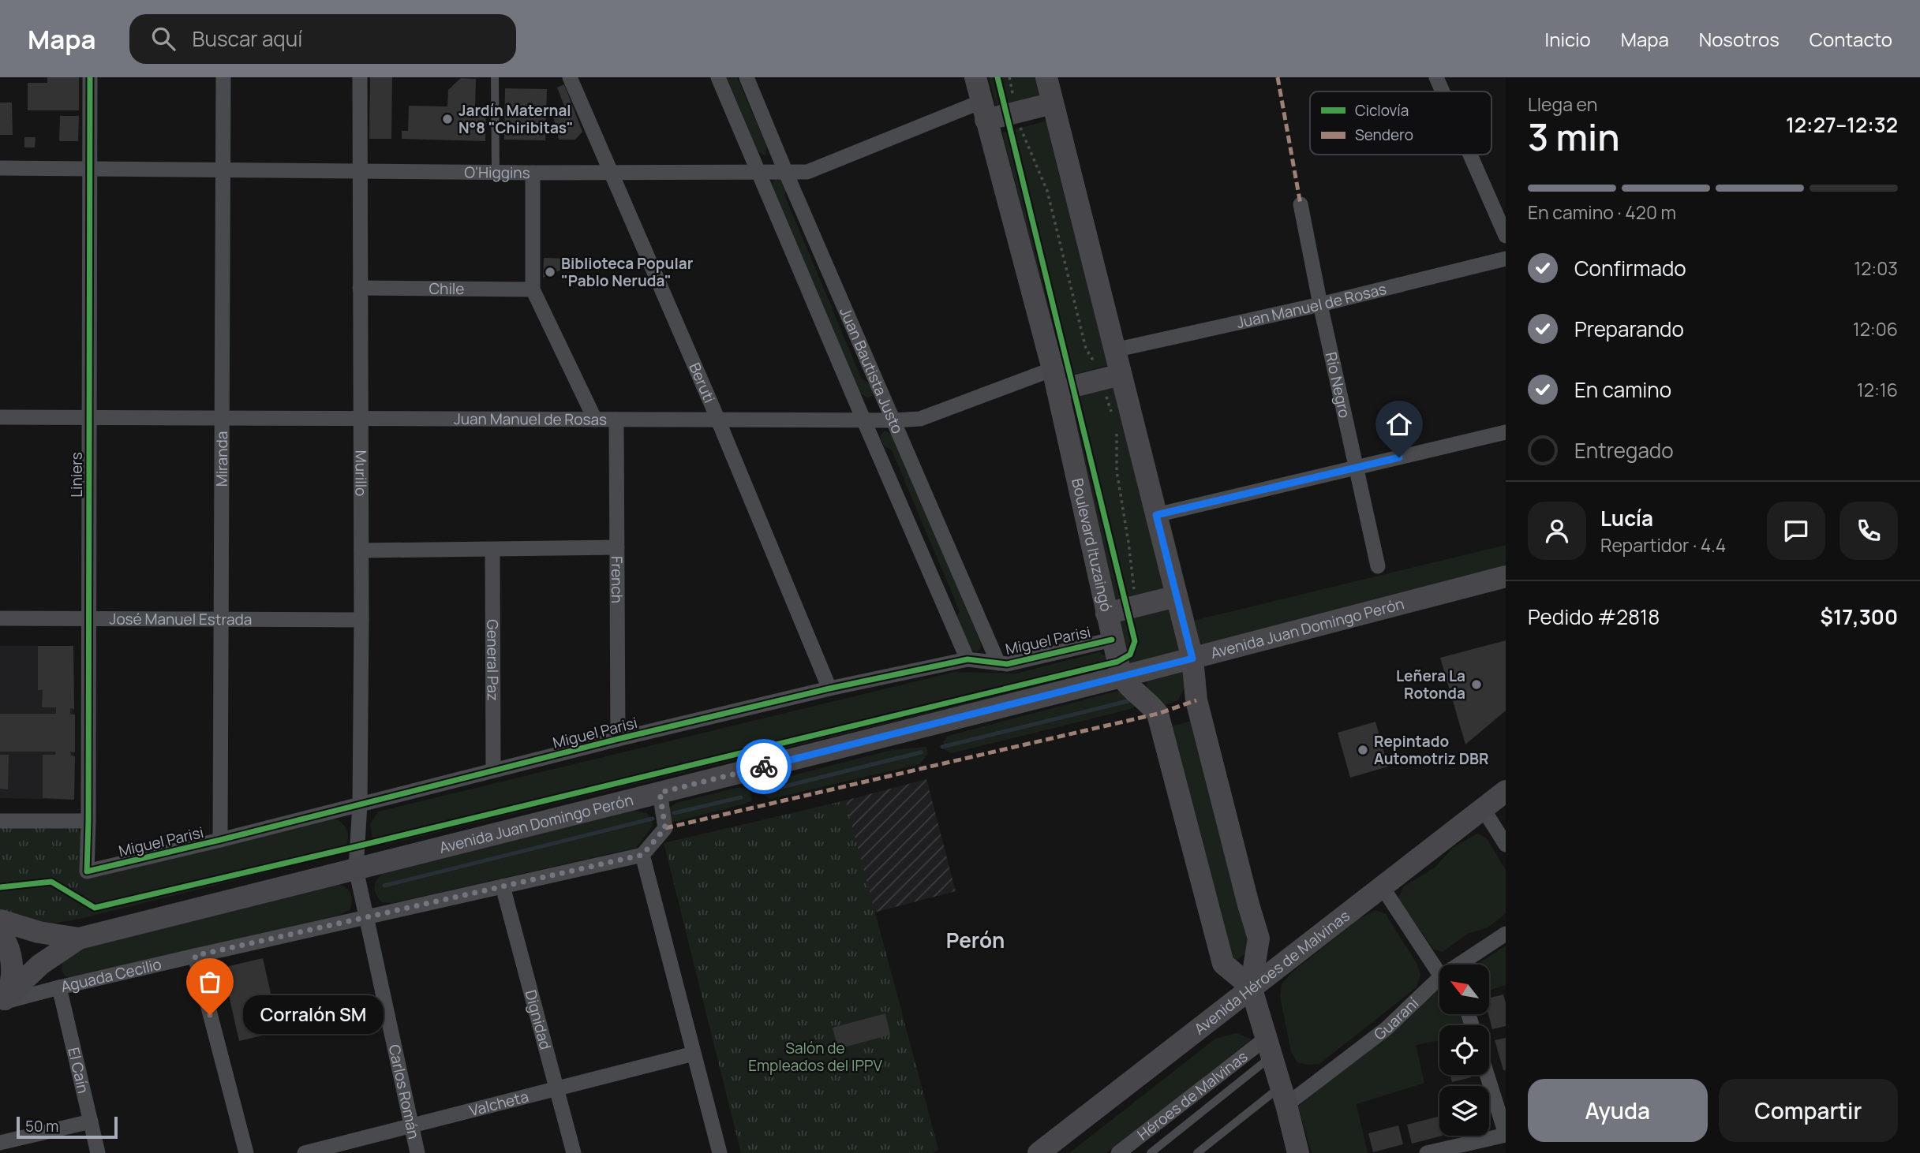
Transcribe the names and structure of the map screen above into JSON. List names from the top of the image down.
{
  "streets": {
    "main road": ["Boulevard Ituzaingó", "Avenida Juan Domingo Perón", "Avenida Héroes de Malvinas"],
    "street": [
      "O'Higgins",
      "Chile",
      "Juan Manuel de Rosas",
      "Juan Bautista Justo",
      "Beruti",
      "Río Negro",
      "Miranda",
      "Murillo",
      "Liniers",
      "French",
      "José Manuel Estrada",
      "Miguel Parisi",
      "General Paz",
      "Aguada Cecilio",
      "Guaraní",
      "Dignidad",
      "El Caín",
      "Carlos Román",
      "Héroes de Malvinas",
      "Valcheta"
    ]
  },
  "crossings": [
    ["O'Higgins", "Juan Bautista Justo"],
    ["O'Higgins", "Beruti"],
    ["O'Higgins", "Miranda"],
    ["O'Higgins", "Murillo"],
    ["O'Higgins", "Liniers"],
    ["O'Higgins", "Boulevard Ituzaingó"],
    ["Chile", "Murillo"],
    ["Juan Manuel de Rosas", "Juan Bautista Justo"],
    ["Juan Manuel de Rosas", "Beruti"],
    ["Juan Manuel de Rosas", "Río Negro"],
    ["Juan Manuel de Rosas", "Miranda"],
    ["Juan Manuel de Rosas", "Murillo"],
    ["Juan Manuel de Rosas", "Liniers"],
    ["Juan Manuel de Rosas", "Boulevard Ituzaingó"],
    ["Juan Manuel de Rosas", "French"],
    ["Juan Bautista Justo", "Miguel Parisi"],
    ["Beruti", "Miguel Parisi"],
    ["Miranda", "José Manuel Estrada"],
    ["Miranda", "Miguel Parisi"],
    ["Murillo", "José Manuel Estrada"],
    ["Murillo", "Avenida Juan Domingo Perón"],
    ["Murillo", "Miguel Parisi"],
    ["Murillo", "Carlos Román"],
    ["Liniers", "José Manuel Estrada"],
    ["Liniers", "Miguel Parisi"],
    ["Boulevard Ituzaingó", "Avenida Juan Domingo Perón"],
    ["Boulevard Ituzaingó", "Miguel Parisi"],
    ["Boulevard Ituzaingó", "Avenida Héroes de Malvinas"],
    ["French", "Miguel Parisi"],
    ["Avenida Juan Domingo Perón", "Aguada Cecilio"],
    ["Avenida Juan Domingo Perón", "Carlos Román"],
    ["Miguel Parisi", "General Paz"],
    ["Aguada Cecilio", "Dignidad"],
    ["Aguada Cecilio", "El Caín"],
    ["Aguada Cecilio", "Carlos Román"],
    ["Dignidad", "Valcheta"],
    ["Carlos Román", "Valcheta"]
  ],
  "districts": ["Perón"],
  "parks": ["Salón de Empleados del IPPV"],
  "places": [
    "Jardín Maternal N°8 \"Chiribitas\"",
    "Biblioteca Popular \"Pablo Neruda\"",
    "Leñera La Rotonda",
    "Repintado Automotriz DBR",
    "Corralón SM"
  ],
  "legend": ["Ciclovía", "Sendero"],
  "scale_bar": "50 m",
  "north": "top left",
  "page": {
    "header": "Mapa",
    "search": "Buscar aquí",
    "nav": [
      "Inicio",
      "Mapa",
      "Nosotros",
      "Contacto"
    ],
    "heading": ["3 min", "Llega en", "12:27–12:32"],
    "panel": [
      "Lucía",
      "Repartidor · 4.4",
      "Pedido #2818",
      "$17,300"
    ],
    "bar": "En camino · 420 m",
    "list": [
      ["Confirmado", "12:03"],
      ["Preparando", "12:06"],
      ["En camino", "12:16"],
      "Entregado"
    ],
    "bubble": "Corralón SM",
    "buttons": ["Ayuda", "Compartir"],
    "scale": "50 m"
  }
}
